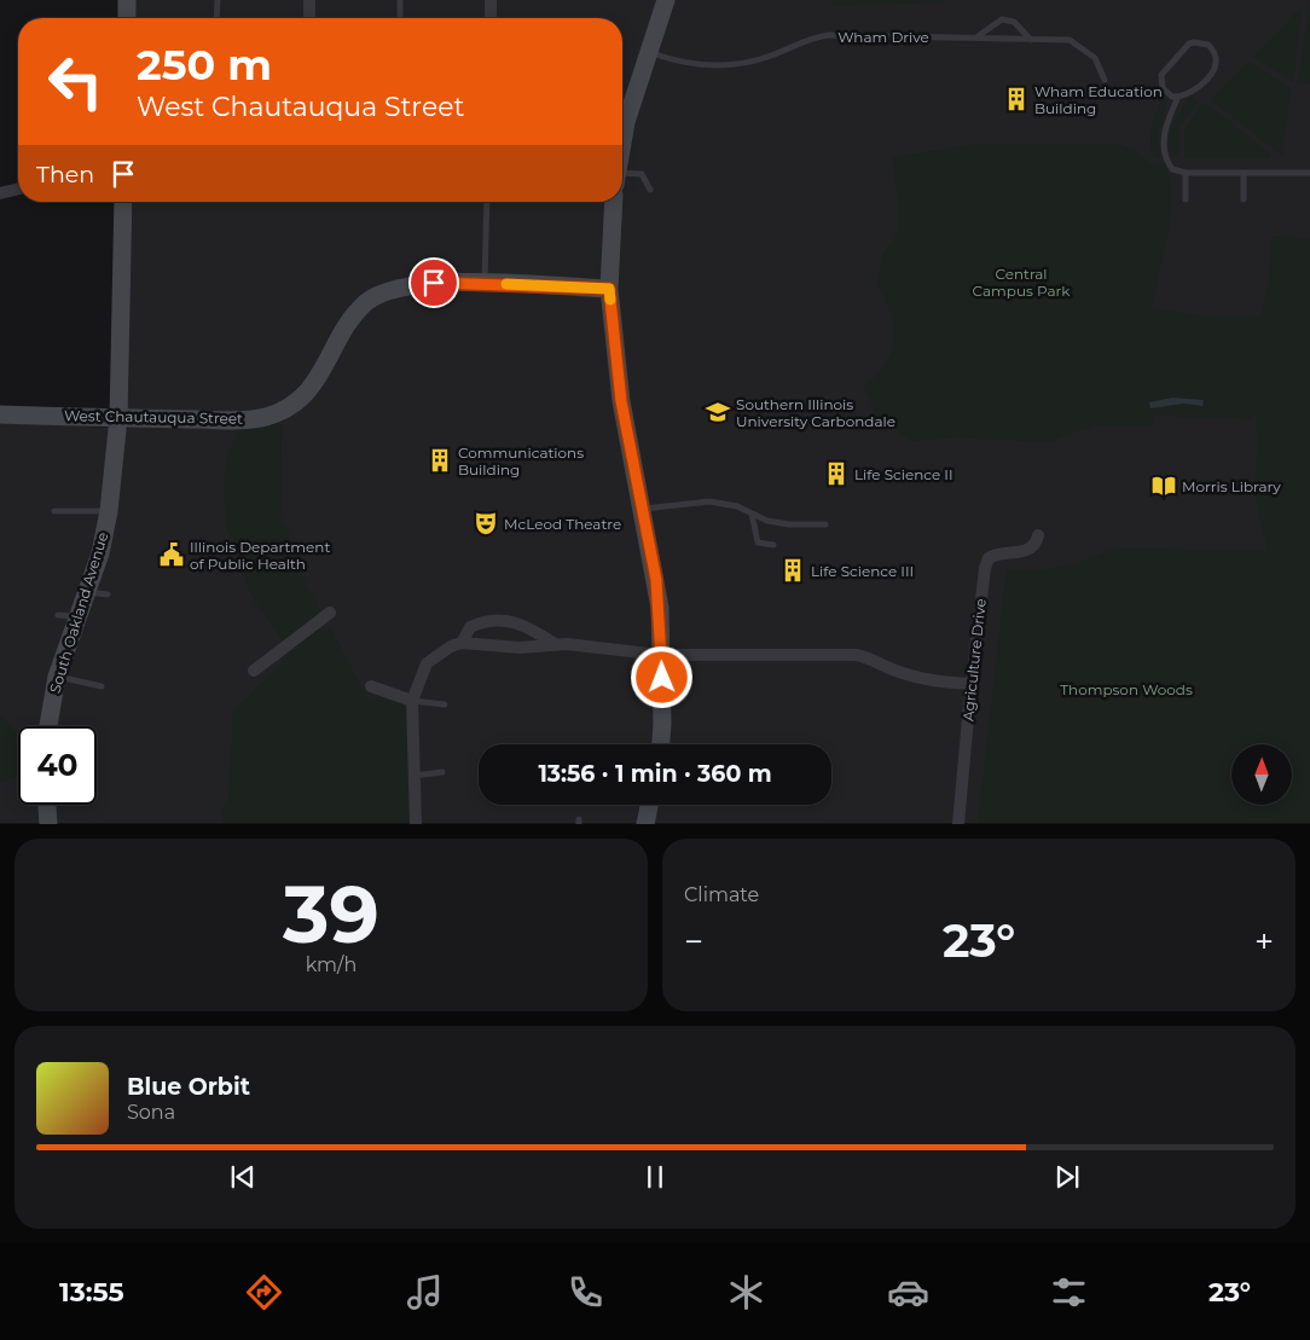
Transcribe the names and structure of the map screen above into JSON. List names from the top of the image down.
{
  "streets": {
    "street": ["West Chautauqua Street", "South Oakland Avenue", "Agriculture Drive"],
    "lane": ["Wham Drive"]
  },
  "crossings": [
    ["West Chautauqua Street", "South Oakland Avenue"]
  ],
  "parks": ["Central Campus Park", "Thompson Woods"],
  "places": {
    "building": [
      "Wham Education Building",
      "Communications Building",
      "Life Science II",
      "Life Science III"
    ],
    "school or university": ["Southern Illinois University Carbondale"],
    "library": ["Morris Library"],
    "theatre": ["McLeod Theatre"],
    "public building": ["Illinois Department of Public Health"]
  },
  "north": "top",
  "page": {
    "turn": ["250 m", "West Chautauqua Street"],
    "then": "Then",
    "limit": "40",
    "trip": "13:56 · 1 min · 360 m",
    "tile": [
      ["39", "km/h"],
      "Climate"
    ],
    "heat": ["−", "23°", "+"],
    "song": ["Blue Orbit", "Sona"],
    "tabs": ["13:55", "23°"]
  }
}
